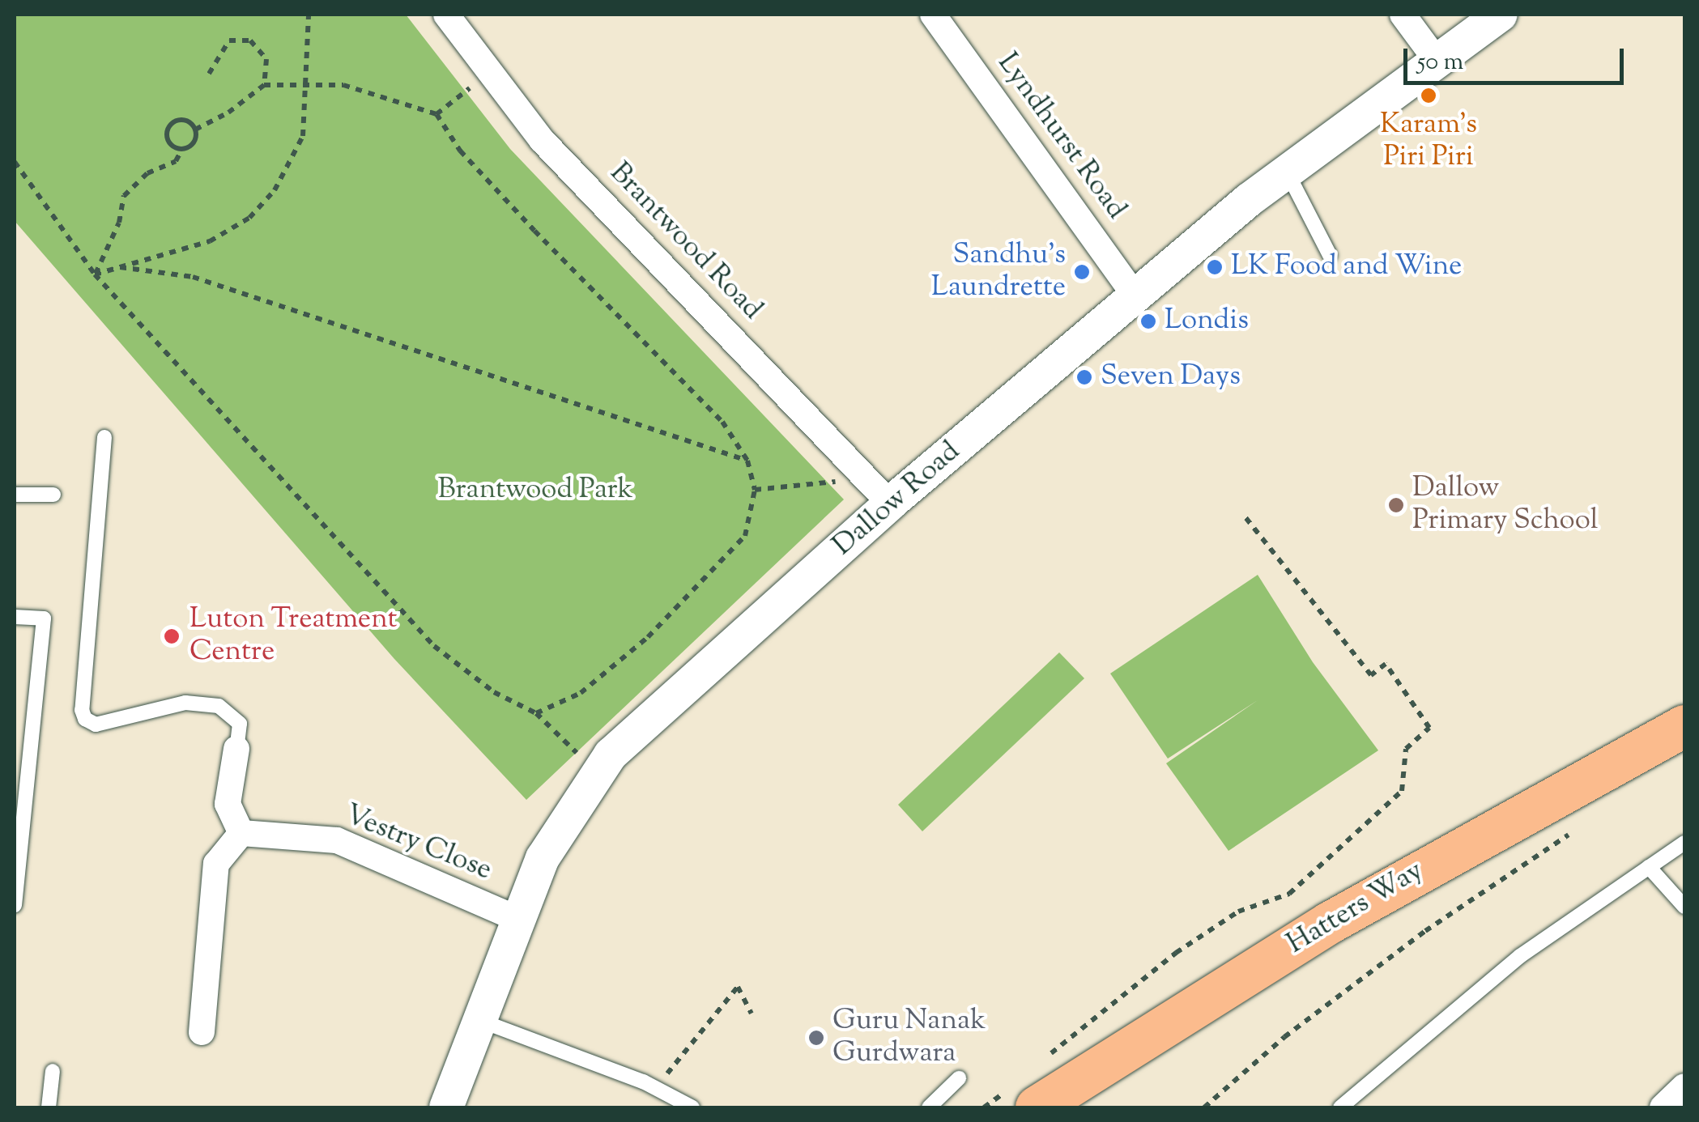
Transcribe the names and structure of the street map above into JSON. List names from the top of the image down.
{
  "streets": {
    "main road": ["Hatters Way"],
    "street": [
      "Lyndhurst Road",
      "Brantwood Road",
      "Dallow Road",
      "Vestry Close"
    ]
  },
  "crossings": [
    ["Lyndhurst Road", "Dallow Road"],
    ["Brantwood Road", "Dallow Road"],
    ["Dallow Road", "Vestry Close"]
  ],
  "parks": ["Brantwood Park"],
  "places": [
    "Karam's Piri Piri",
    "LK Food and Wine",
    "Sandhu's Laundrette",
    "Londis",
    "Seven Days",
    "Dallow Primary School",
    "Luton Treatment Centre",
    "Guru Nanak Gurdwara"
  ],
  "scale_bar": "50 m"
}
